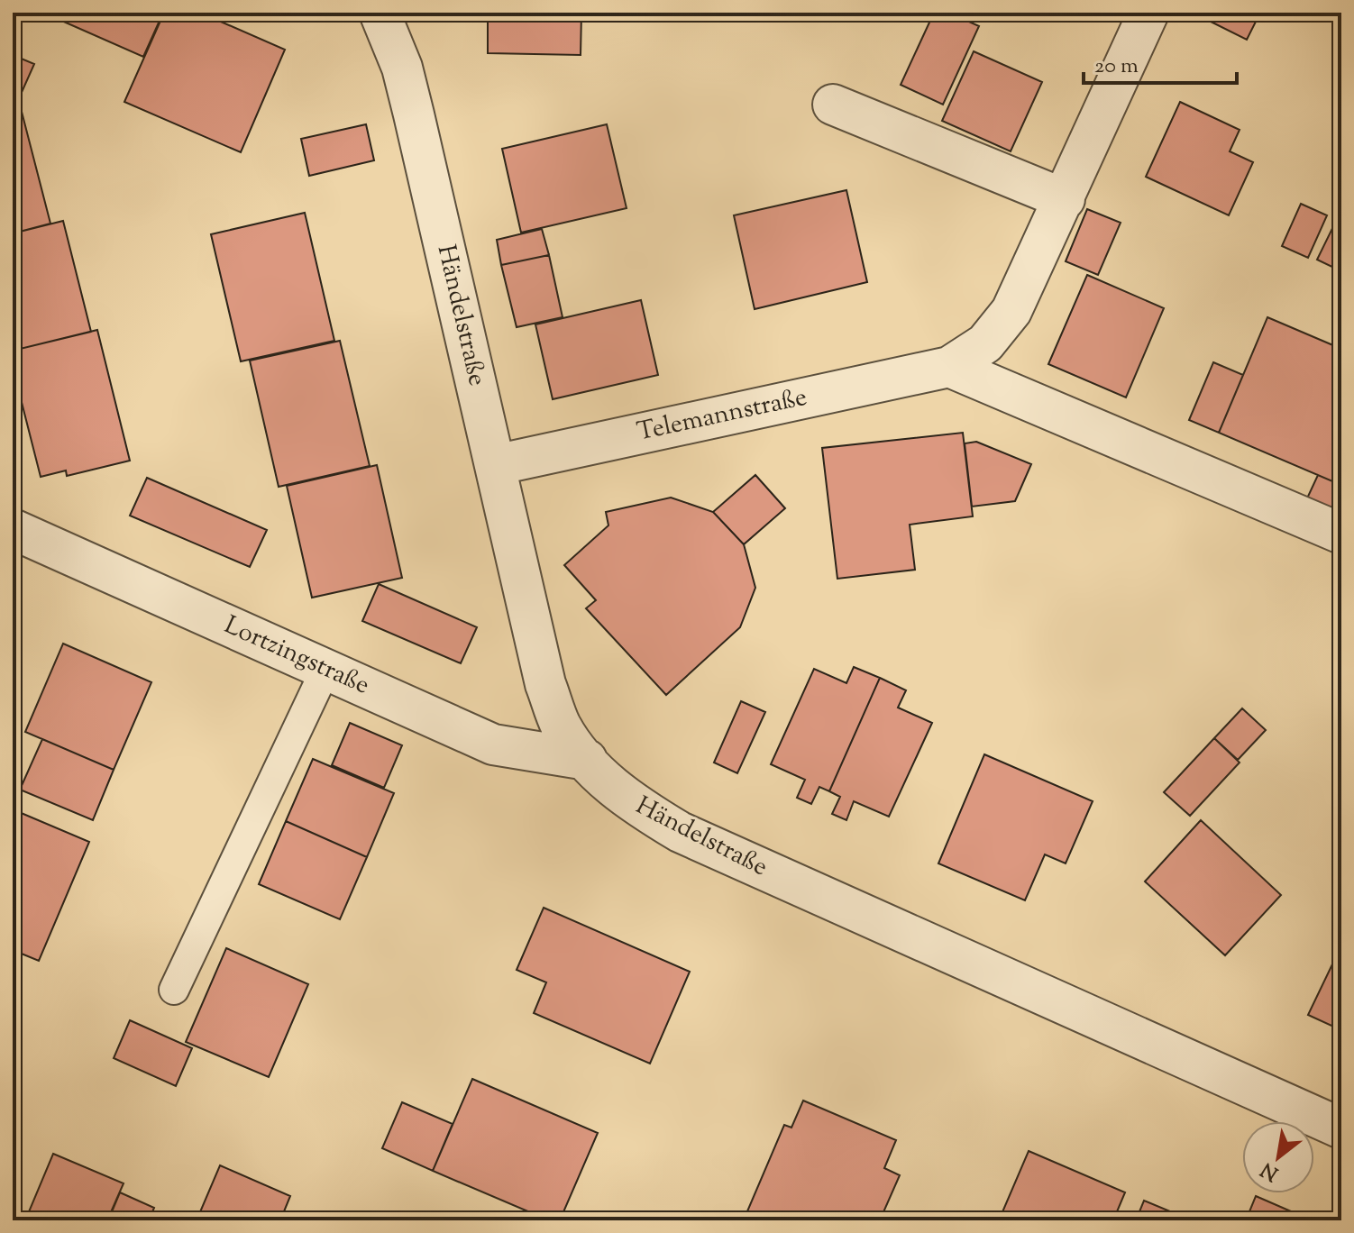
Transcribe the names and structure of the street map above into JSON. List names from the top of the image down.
{
  "streets": {
    "street": ["Händelstraße", "Telemannstraße", "Lortzingstraße"]
  },
  "crossings": [
    ["Händelstraße", "Telemannstraße"],
    ["Händelstraße", "Lortzingstraße"]
  ],
  "scale_bar": "20 m",
  "north": "bottom left"
}
